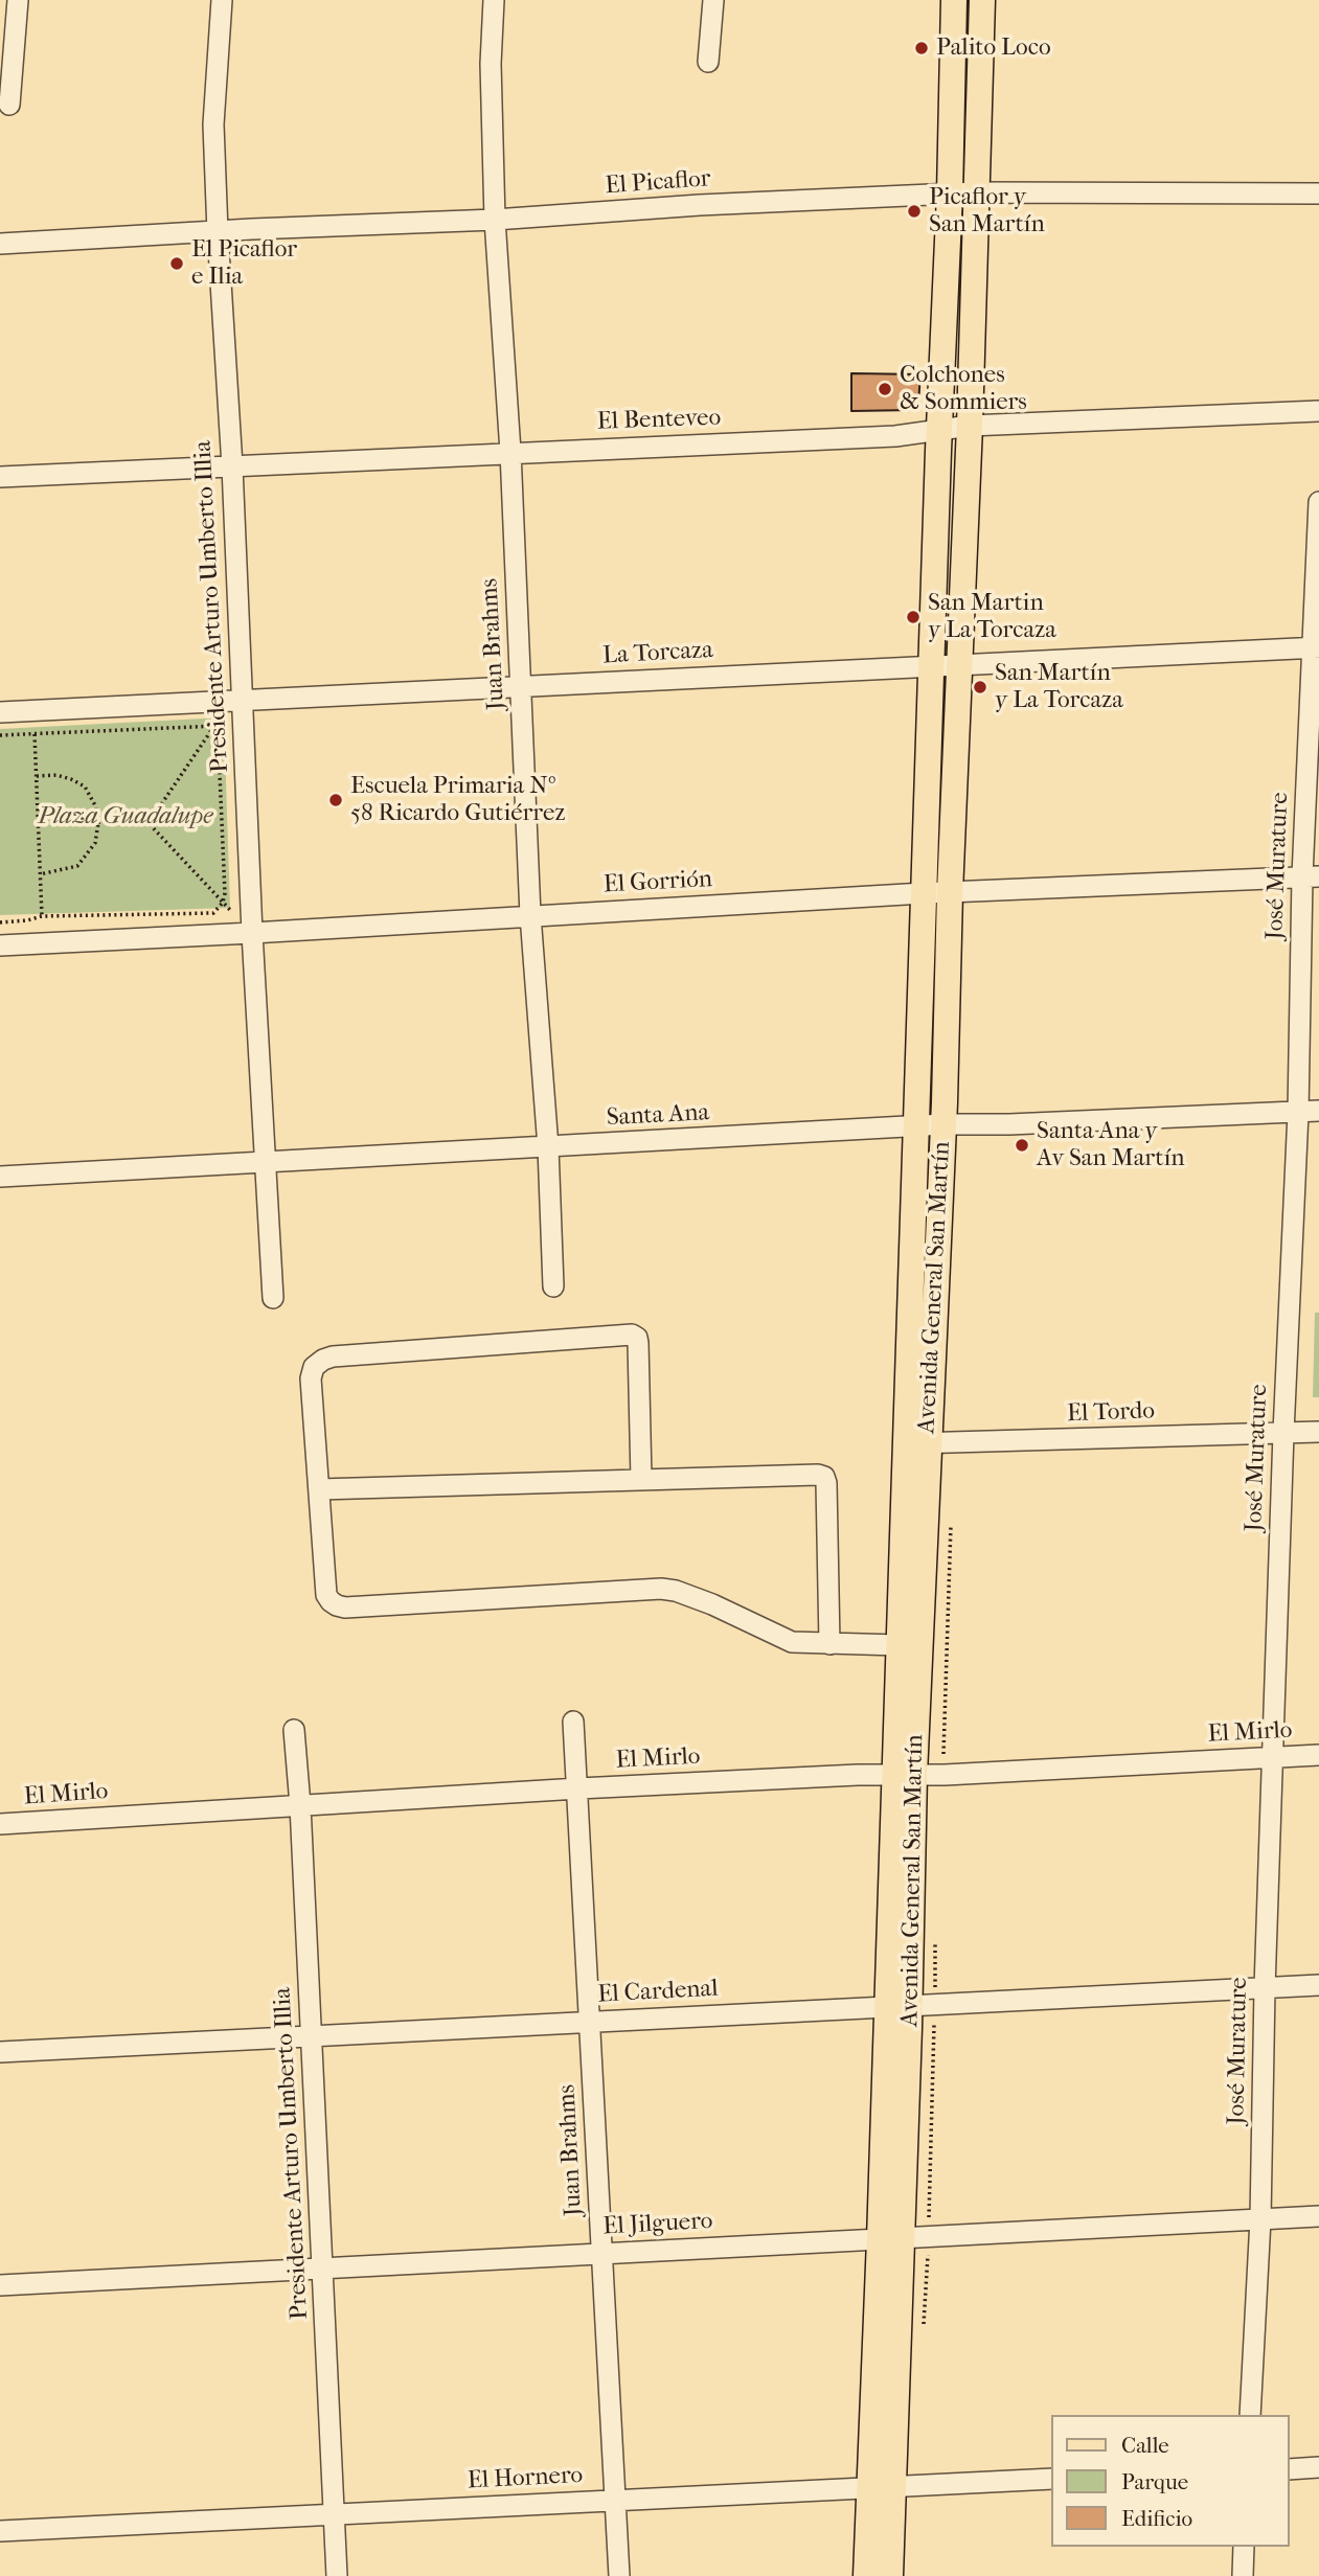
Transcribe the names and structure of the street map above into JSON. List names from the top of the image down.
{
  "streets": {
    "main road": ["Avenida General San Martín"],
    "street": [
      "El Picaflor",
      "El Benteveo",
      "Presidente Arturo Umberto Illia",
      "Juan Brahms",
      "La Torcaza",
      "José Murature",
      "El Gorrión",
      "Santa Ana",
      "El Tordo",
      "El Mirlo",
      "El Cardenal",
      "El Jilguero",
      "El Hornero"
    ]
  },
  "crossings": [
    ["El Picaflor", "Presidente Arturo Umberto Illia"],
    ["El Picaflor", "Juan Brahms"],
    ["El Picaflor", "Avenida General San Martín"],
    ["El Benteveo", "Presidente Arturo Umberto Illia"],
    ["El Benteveo", "Juan Brahms"],
    ["El Benteveo", "Avenida General San Martín"],
    ["Presidente Arturo Umberto Illia", "La Torcaza"],
    ["Presidente Arturo Umberto Illia", "El Gorrión"],
    ["Presidente Arturo Umberto Illia", "Santa Ana"],
    ["Presidente Arturo Umberto Illia", "El Mirlo"],
    ["Presidente Arturo Umberto Illia", "El Cardenal"],
    ["Presidente Arturo Umberto Illia", "El Jilguero"],
    ["Presidente Arturo Umberto Illia", "El Hornero"],
    ["Juan Brahms", "La Torcaza"],
    ["Juan Brahms", "El Gorrión"],
    ["Juan Brahms", "Santa Ana"],
    ["Juan Brahms", "El Mirlo"],
    ["Juan Brahms", "El Cardenal"],
    ["Juan Brahms", "El Jilguero"],
    ["Juan Brahms", "El Hornero"],
    ["La Torcaza", "José Murature"],
    ["La Torcaza", "Avenida General San Martín"],
    ["José Murature", "El Gorrión"],
    ["José Murature", "Santa Ana"],
    ["José Murature", "El Tordo"],
    ["José Murature", "El Mirlo"],
    ["José Murature", "El Cardenal"],
    ["José Murature", "El Jilguero"],
    ["El Gorrión", "Avenida General San Martín"],
    ["Santa Ana", "Avenida General San Martín"],
    ["Avenida General San Martín", "El Tordo"],
    ["Avenida General San Martín", "El Mirlo"],
    ["Avenida General San Martín", "El Cardenal"],
    ["Avenida General San Martín", "El Jilguero"],
    ["Avenida General San Martín", "El Hornero"]
  ],
  "parks": ["Plaza Guadalupe"],
  "places": [
    "Palito Loco",
    "Picaflor y San Martín",
    "El Picaflor e Ilia",
    "Colchones & Sommiers",
    "San Martin y La Torcaza",
    "San Martín y La Torcaza",
    "Escuela Primaria Nº 58 Ricardo Gutiérrez",
    "Santa Ana y Av San Martín"
  ],
  "legend": ["Calle", "Parque", "Edificio"]
}
